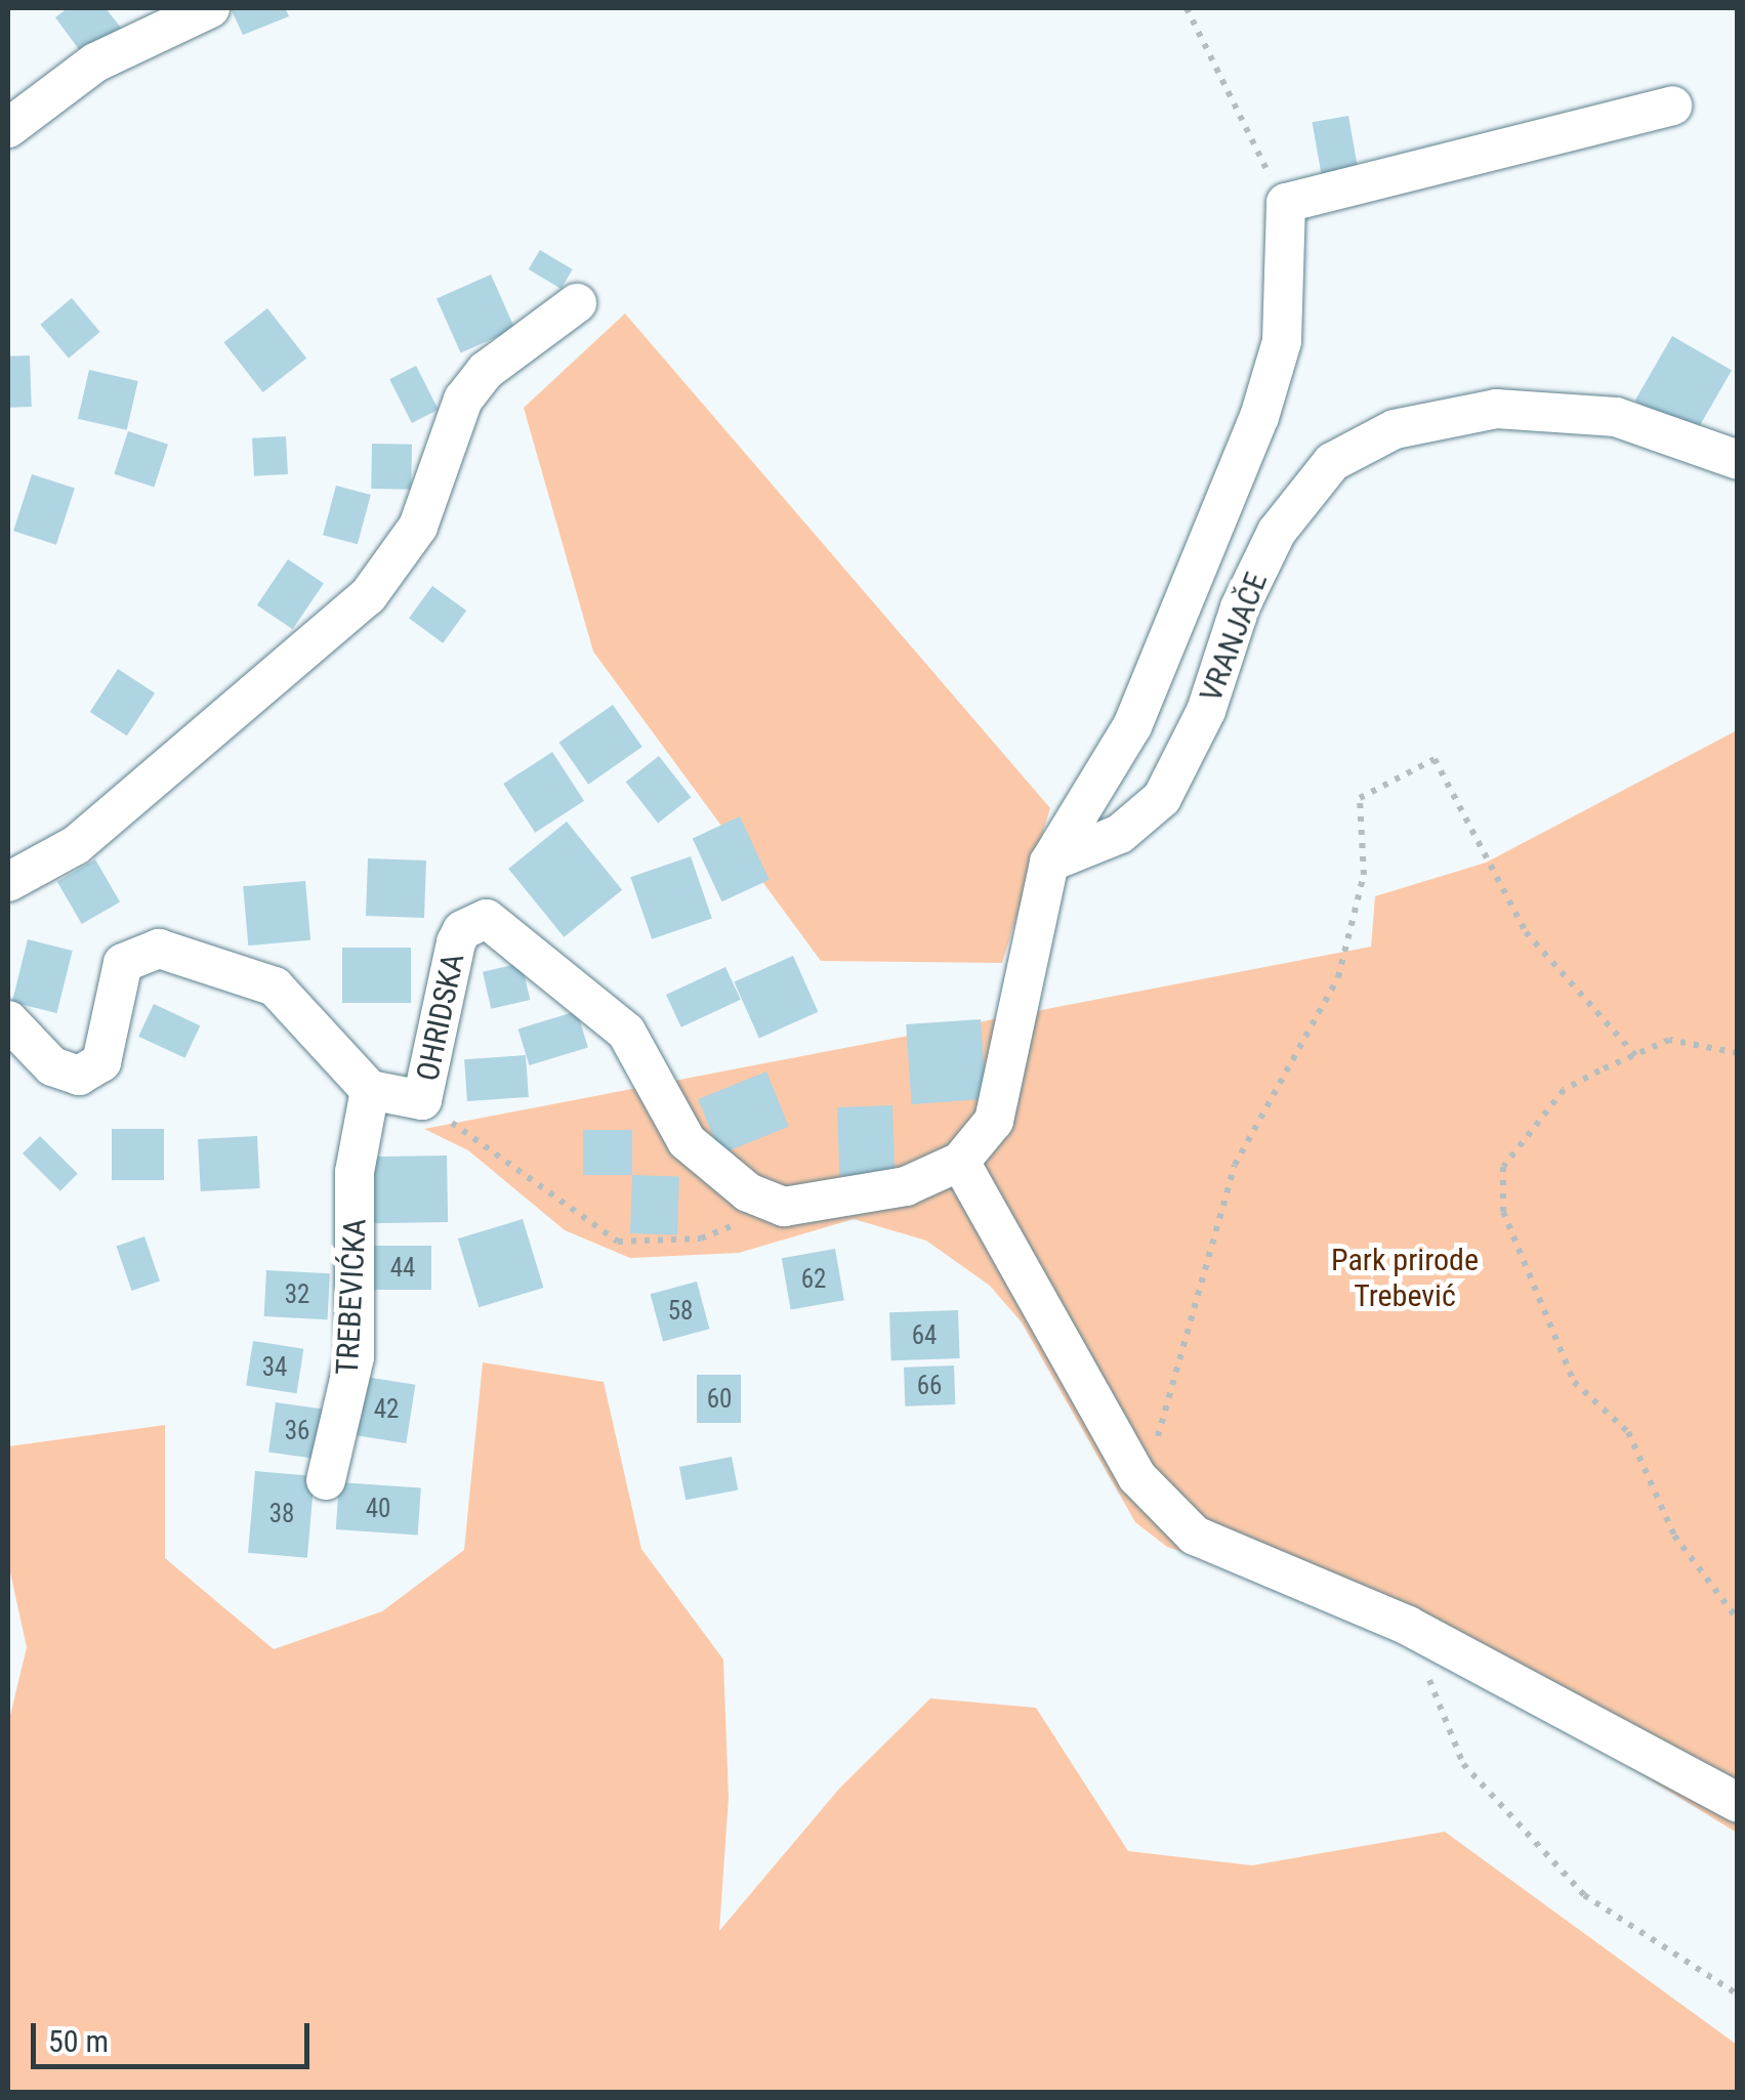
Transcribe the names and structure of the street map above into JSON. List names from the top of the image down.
{
  "streets": {
    "street": ["VRANJAČE", "OHRIDSKA", "TREBEVIĆKA"]
  },
  "crossings": [
    ["OHRIDSKA", "TREBEVIĆKA"]
  ],
  "parks": ["Park prirode Trebević"],
  "house_numbers": [
    "44",
    "62",
    "32",
    "58",
    "64",
    "34",
    "66",
    "60",
    "42",
    "36",
    "40",
    "38"
  ],
  "scale_bar": "50 m"
}
